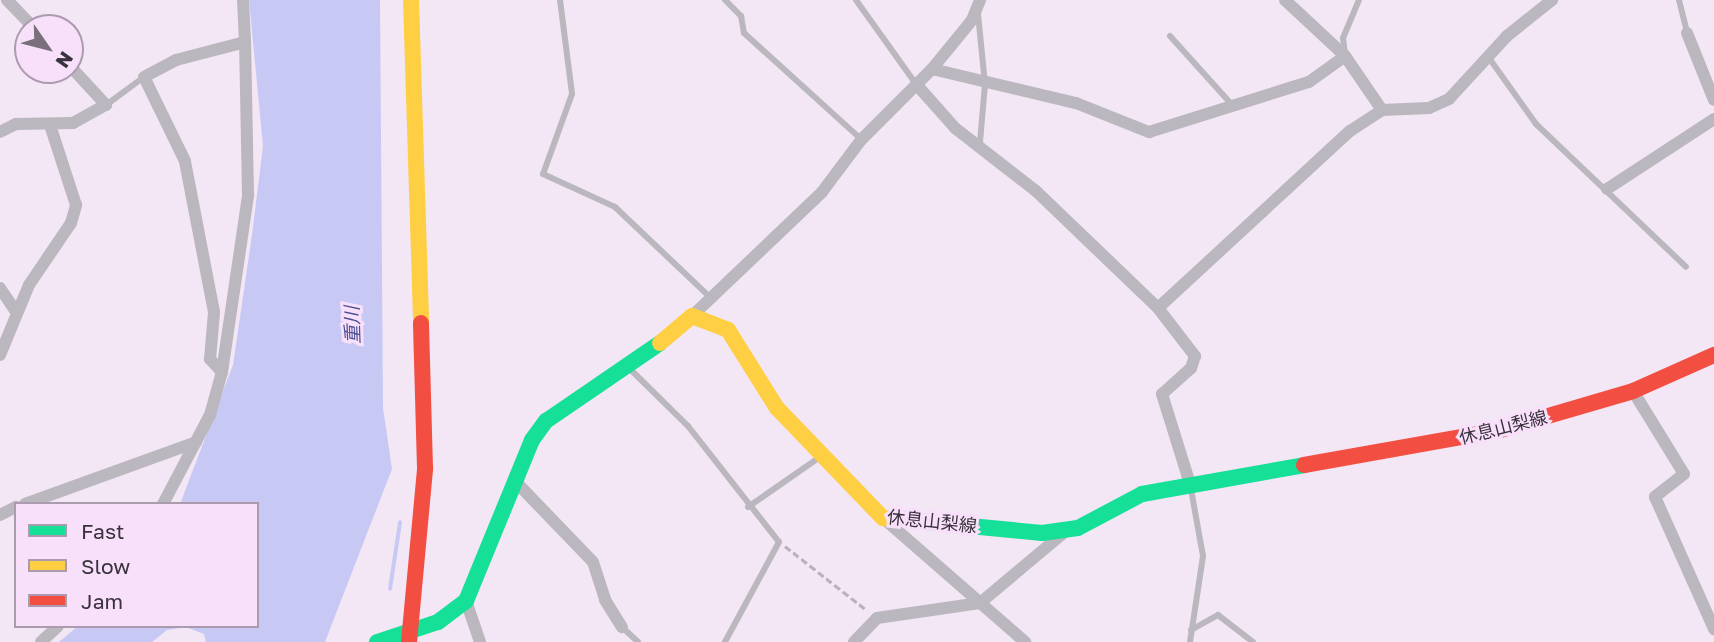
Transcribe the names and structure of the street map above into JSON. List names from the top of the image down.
{
  "streets": {
    "main road": ["休息山梨線"]
  },
  "water": ["重川"],
  "legend": ["Fast", "Slow", "Jam"],
  "north": "bottom right"
}
